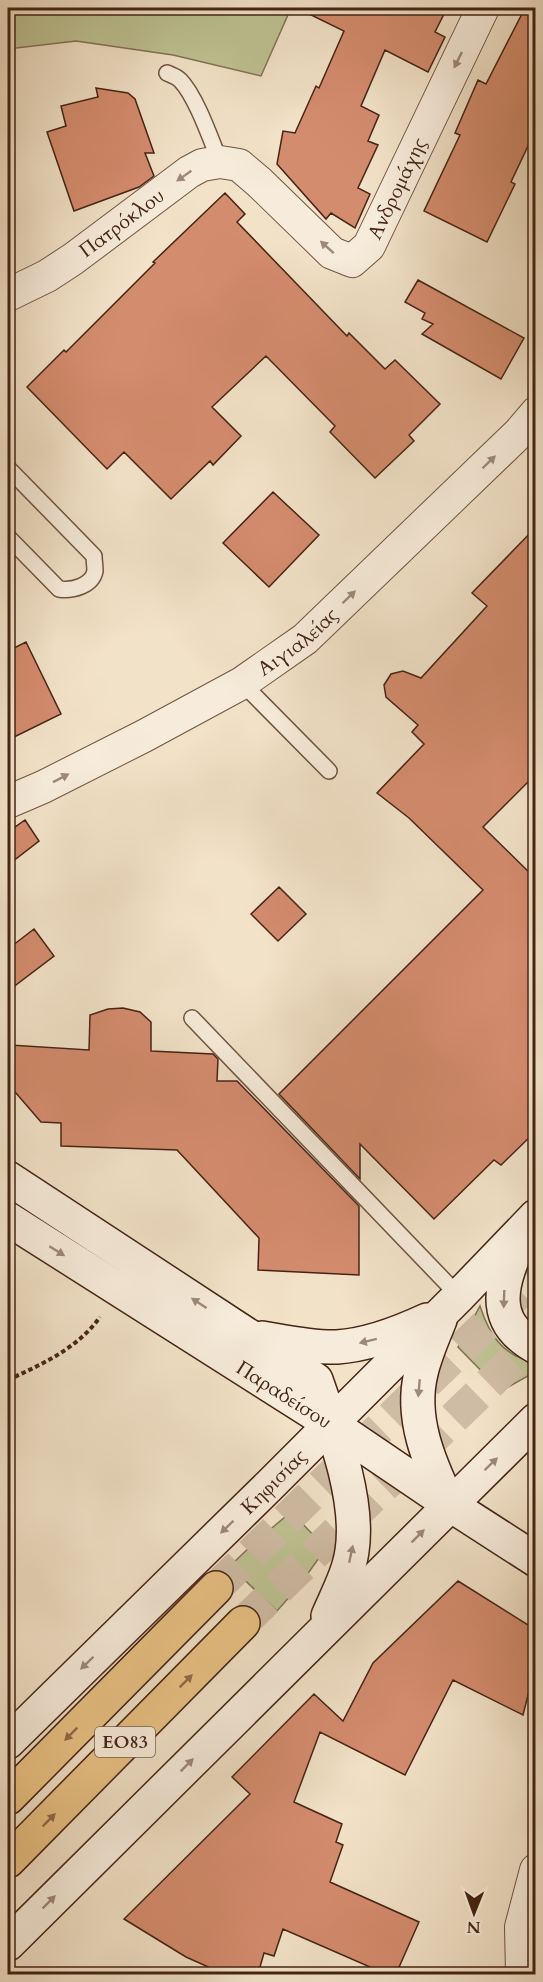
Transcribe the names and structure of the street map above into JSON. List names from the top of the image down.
{
  "streets": {
    "main road": ["Παραδείσου", "Κηφισίας", "ΕΟ83"],
    "street": ["Ανδρομάχης", "Πατρόκλου", "Αιγιαλείας"]
  },
  "crossings": [
    ["Ανδρομάχης", "Πατρόκλου"],
    ["Παραδείσου", "Κηφισίας"]
  ],
  "one_way": ["Πατρόκλου", "Αιγιαλείας"],
  "north": "bottom"
}
